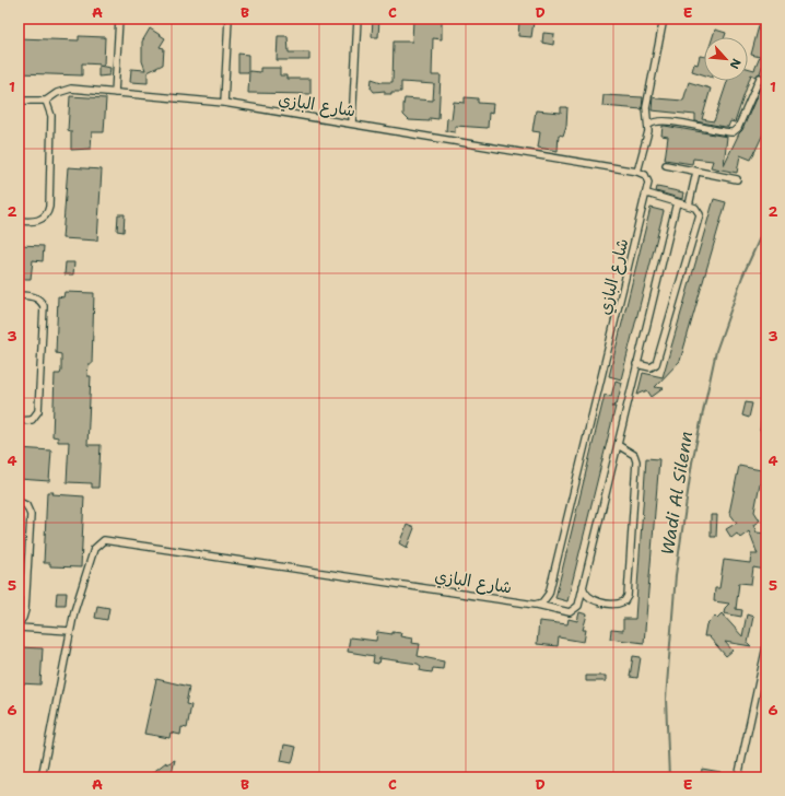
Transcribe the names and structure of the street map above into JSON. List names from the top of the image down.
{
  "streets": {
    "street": ["شارع البازي"]
  },
  "water": ["Wadi Al Silenn"],
  "north": "bottom right",
  "grid": {
    "columns": [
      "A",
      "B",
      "C",
      "D",
      "E"
    ],
    "rows": [
      "1",
      "2",
      "3",
      "4",
      "5",
      "6"
    ]
  }
}
